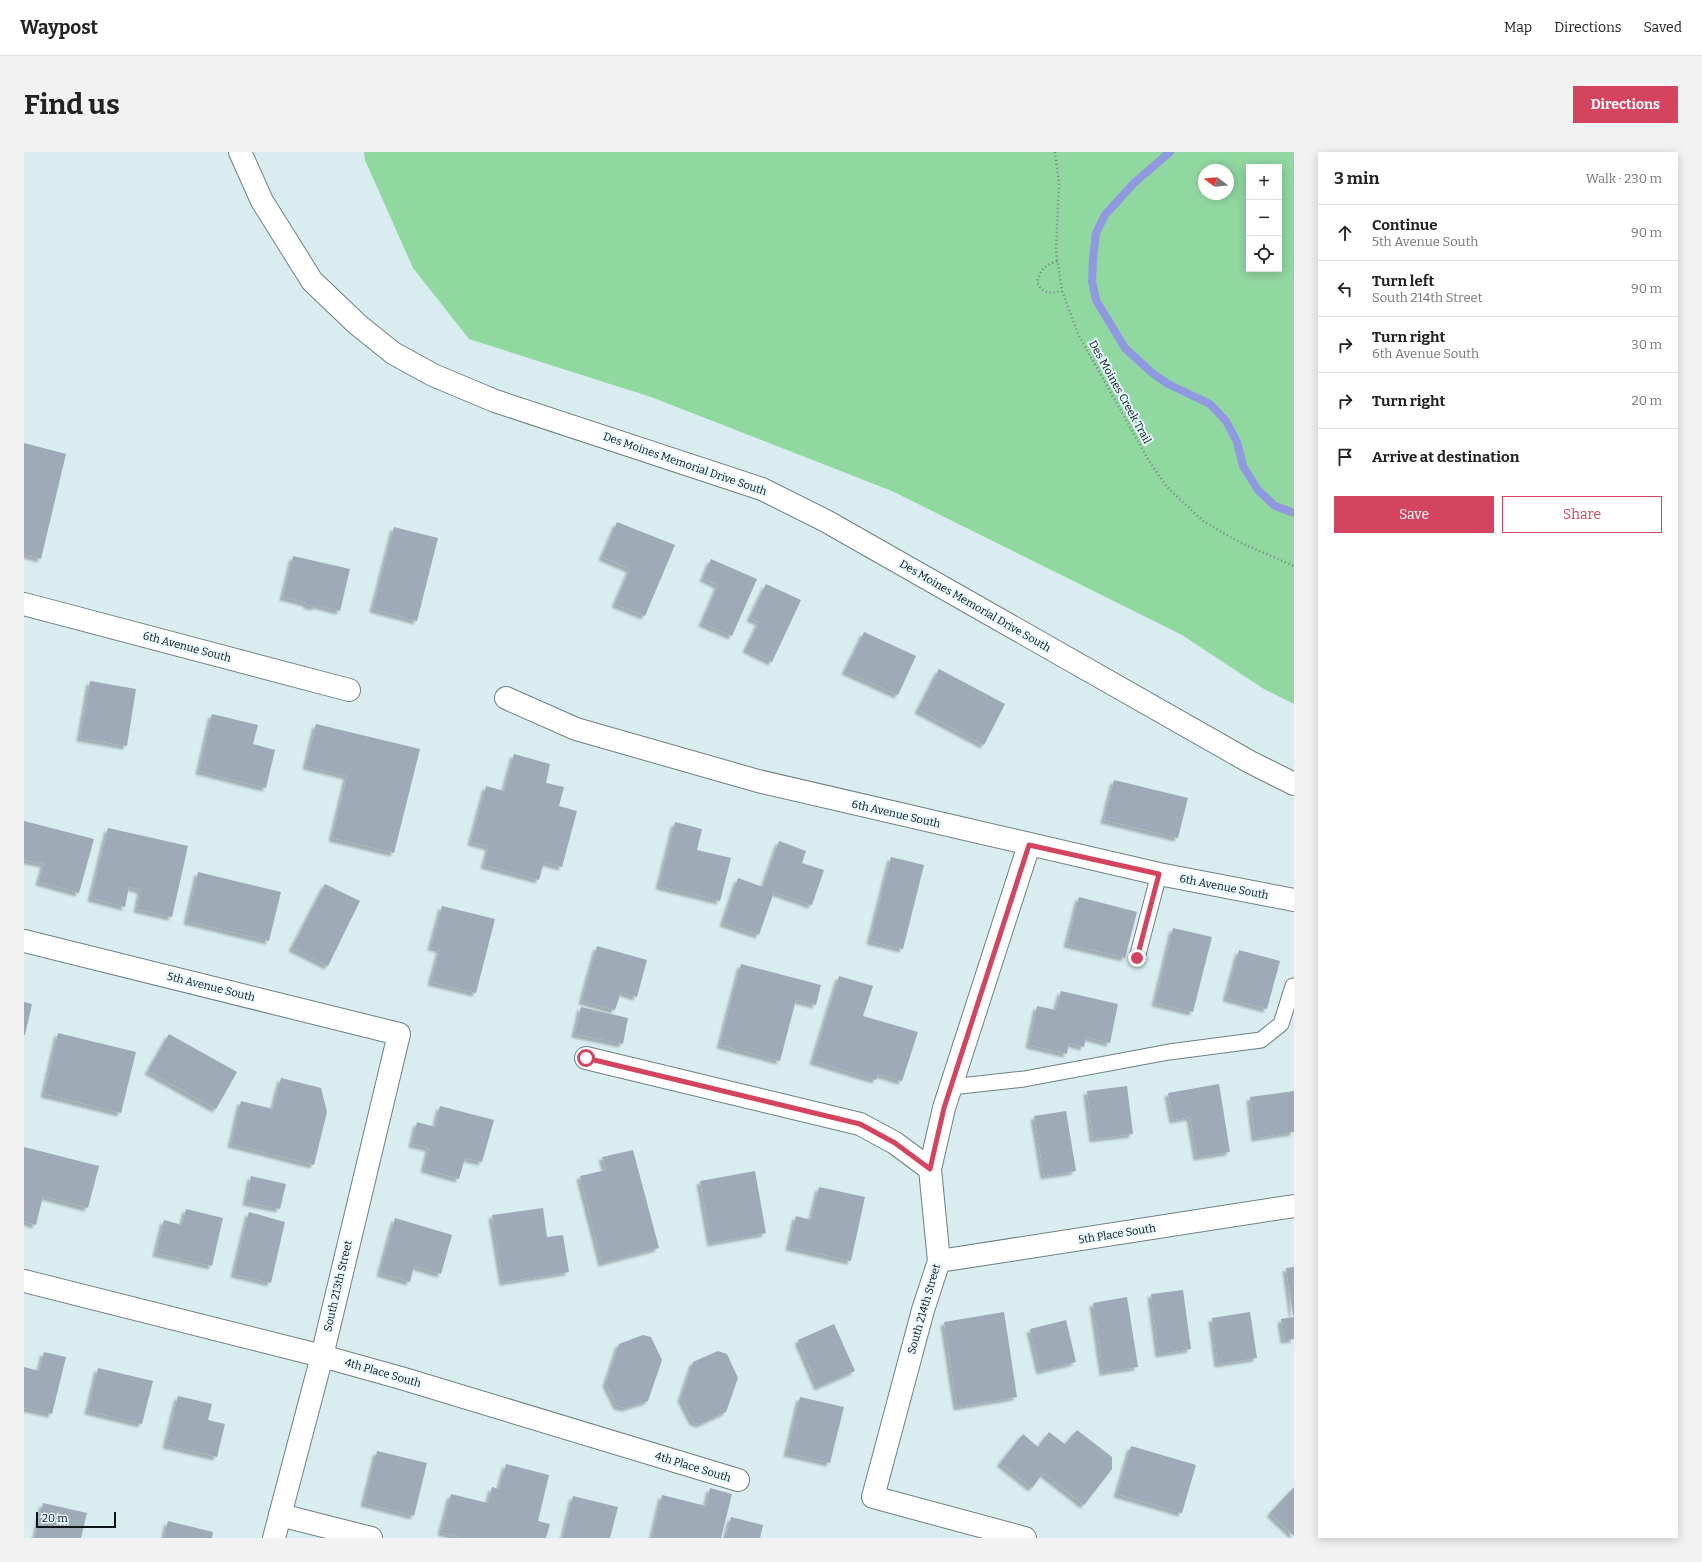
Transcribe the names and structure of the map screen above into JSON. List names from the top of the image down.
{
  "streets": {
    "street": [
      "Des Moines Memorial Drive South",
      "6th Avenue South",
      "5th Avenue South",
      "5th Place South",
      "South 213th Street",
      "South 214th Street",
      "4th Place South"
    ],
    "path": ["Des Moines Creek Trail"]
  },
  "crossings": [
    ["6th Avenue South", "South 214th Street"],
    ["5th Avenue South", "South 213th Street"],
    ["5th Place South", "South 214th Street"],
    ["South 213th Street", "4th Place South"]
  ],
  "scale_bar": "20 m",
  "north": "left",
  "page": {
    "header": "Waypost",
    "nav": ["Map", "Directions", "Saved"],
    "buttons": [
      "Directions",
      ["Save", "Share"]
    ],
    "title": "Find us",
    "heading": ["3 min", "Walk · 230 m"],
    "map_buttons": ["+", "−"],
    "list": [
      ["Continue", "5th Avenue South", "90 m"],
      ["Turn left", "South 214th Street", "90 m"],
      ["Turn right", "6th Avenue South", "30 m"],
      ["Turn right", "20 m"],
      "Arrive at destination"
    ],
    "scale": "20 m"
  }
}
